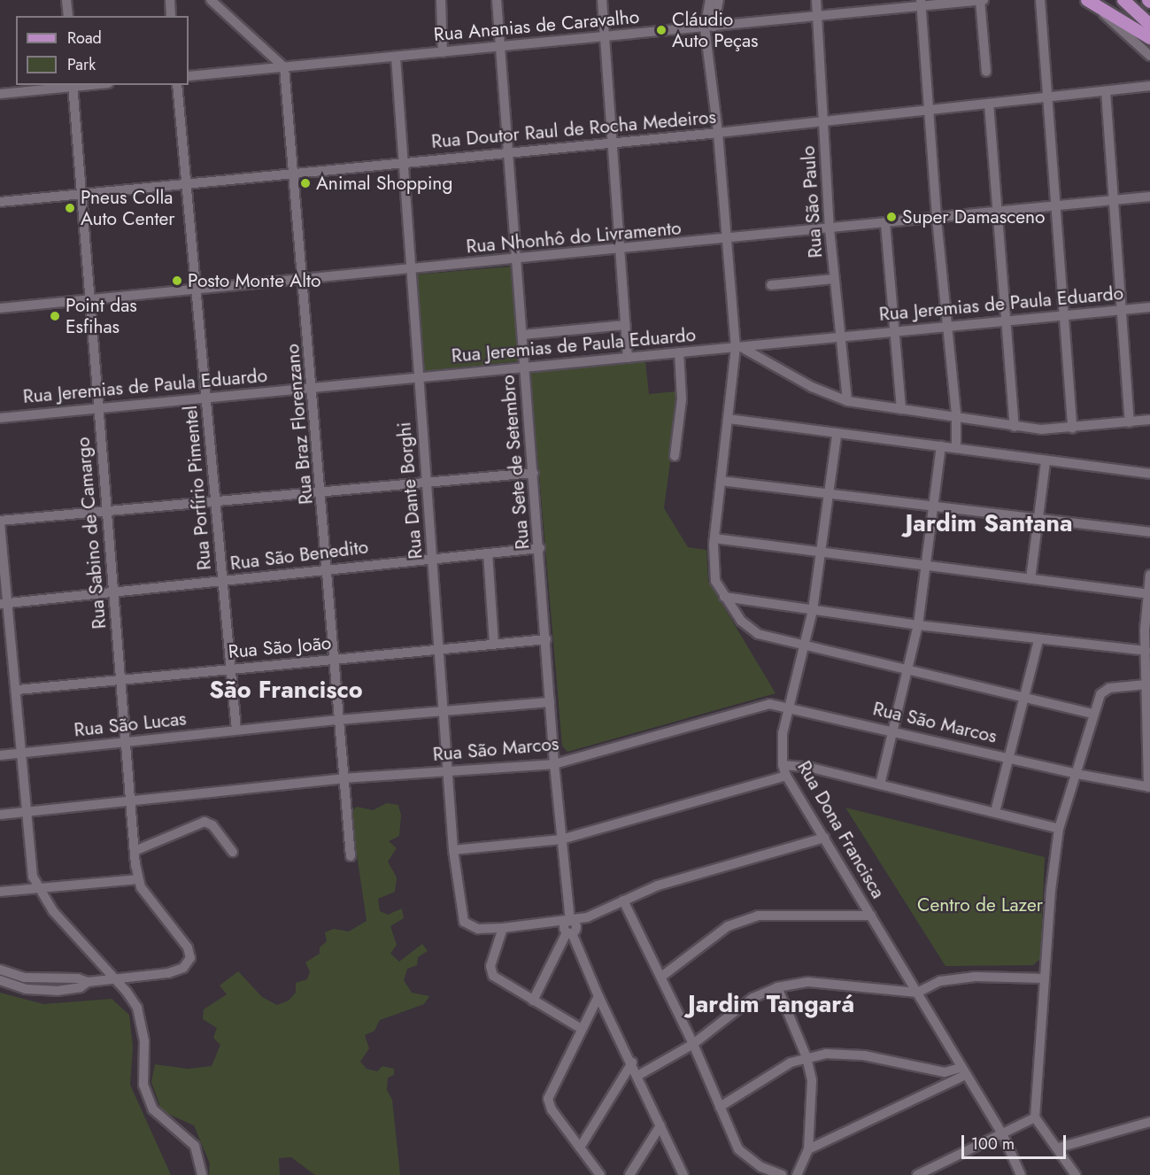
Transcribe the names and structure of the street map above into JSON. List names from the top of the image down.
{
  "streets": {
    "street": [
      "Rua Ananias de Caravalho",
      "Rua Doutor Raul de Rocha Medeiros",
      "Rua São Paulo",
      "Rua Nhonhô do Livramento",
      "Rua Jeremias de Paula Eduardo",
      "Rua Braz Florenzano",
      "Rua Sete de Setembro",
      "Rua Porfírio Pimentel",
      "Rua Dante Borghi",
      "Rua Sabino de Camargo",
      "Rua São Benedito",
      "Rua São João",
      "Rua São Marcos",
      "Rua São Lucas",
      "Rua Dona Francisca"
    ]
  },
  "crossings": [
    ["Rua Ananias de Caravalho", "Rua São Paulo"],
    ["Rua Ananias de Caravalho", "Rua Braz Florenzano"],
    ["Rua Ananias de Caravalho", "Rua Sete de Setembro"],
    ["Rua Ananias de Caravalho", "Rua Dante Borghi"],
    ["Rua Doutor Raul de Rocha Medeiros", "Rua São Paulo"],
    ["Rua Doutor Raul de Rocha Medeiros", "Rua Braz Florenzano"],
    ["Rua Doutor Raul de Rocha Medeiros", "Rua Sete de Setembro"],
    ["Rua Doutor Raul de Rocha Medeiros", "Rua Porfírio Pimentel"],
    ["Rua Doutor Raul de Rocha Medeiros", "Rua Dante Borghi"],
    ["Rua Doutor Raul de Rocha Medeiros", "Rua Sabino de Camargo"],
    ["Rua São Paulo", "Rua Nhonhô do Livramento"],
    ["Rua São Paulo", "Rua Jeremias de Paula Eduardo"],
    ["Rua Nhonhô do Livramento", "Rua Braz Florenzano"],
    ["Rua Nhonhô do Livramento", "Rua Sete de Setembro"],
    ["Rua Nhonhô do Livramento", "Rua Porfírio Pimentel"],
    ["Rua Nhonhô do Livramento", "Rua Dante Borghi"],
    ["Rua Nhonhô do Livramento", "Rua Sabino de Camargo"],
    ["Rua Jeremias de Paula Eduardo", "Rua Braz Florenzano"],
    ["Rua Jeremias de Paula Eduardo", "Rua Sete de Setembro"],
    ["Rua Jeremias de Paula Eduardo", "Rua Porfírio Pimentel"],
    ["Rua Jeremias de Paula Eduardo", "Rua Dante Borghi"],
    ["Rua Jeremias de Paula Eduardo", "Rua Sabino de Camargo"],
    ["Rua Braz Florenzano", "Rua São Benedito"],
    ["Rua Braz Florenzano", "Rua São João"],
    ["Rua Braz Florenzano", "Rua São Marcos"],
    ["Rua Braz Florenzano", "Rua São Lucas"],
    ["Rua Sete de Setembro", "Rua São Benedito"],
    ["Rua Sete de Setembro", "Rua São João"],
    ["Rua Sete de Setembro", "Rua São Marcos"],
    ["Rua Sete de Setembro", "Rua São Lucas"],
    ["Rua Porfírio Pimentel", "Rua São Benedito"],
    ["Rua Porfírio Pimentel", "Rua São João"],
    ["Rua Porfírio Pimentel", "Rua São Lucas"],
    ["Rua Dante Borghi", "Rua São Benedito"],
    ["Rua Dante Borghi", "Rua São João"],
    ["Rua Dante Borghi", "Rua São Marcos"],
    ["Rua Dante Borghi", "Rua São Lucas"],
    ["Rua Sabino de Camargo", "Rua São Benedito"],
    ["Rua Sabino de Camargo", "Rua São João"],
    ["Rua Sabino de Camargo", "Rua São Marcos"],
    ["Rua Sabino de Camargo", "Rua São Lucas"],
    ["Rua São Marcos", "Rua Dona Francisca"]
  ],
  "districts": ["Jardim Santana", "São Francisco", "Jardim Tangará"],
  "parks": ["Centro de Lazer"],
  "places": [
    "Cláudio Auto Peças",
    "Animal Shopping",
    "Pneus Colla Auto Center",
    "Super Damasceno",
    "Posto Monte Alto",
    "Point das Esfihas"
  ],
  "legend": ["Road", "Park"],
  "scale_bar": "100 m"
}
